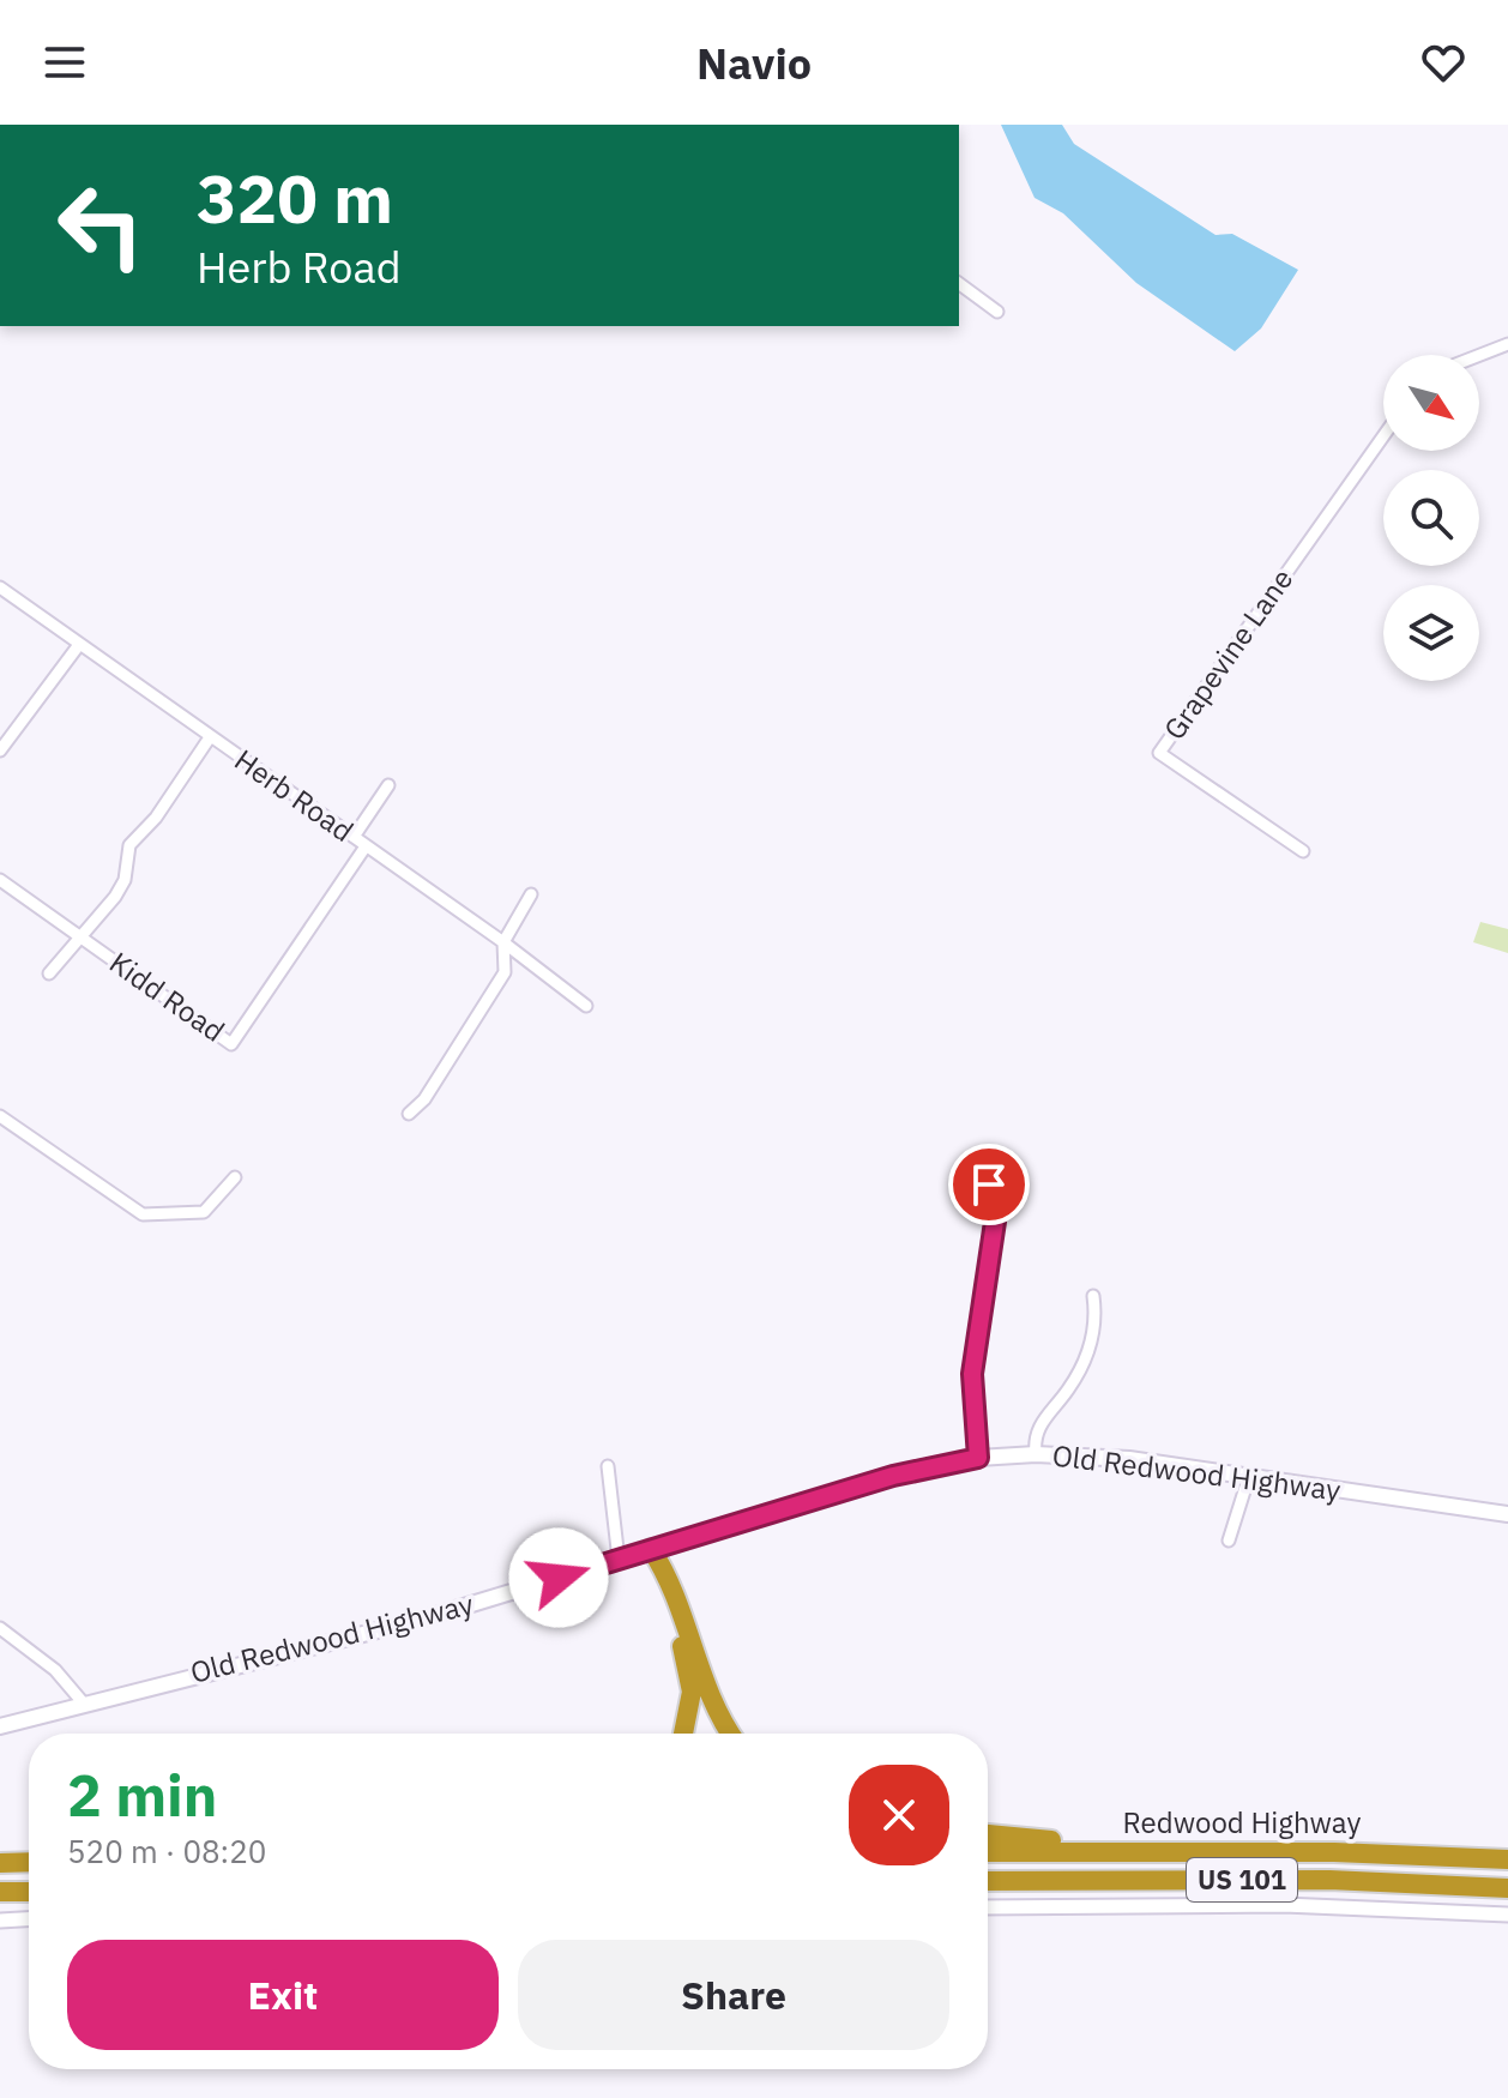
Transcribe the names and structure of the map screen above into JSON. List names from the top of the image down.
{
  "streets": {
    "highway": ["Redwood Highway", "US 101"],
    "main road": ["Old Redwood Highway"],
    "street": ["Grapevine Lane", "Herb Road", "Kidd Road"]
  },
  "crossings": [
    ["Herb Road", "Kidd Road"]
  ],
  "north": "bottom right",
  "page": {
    "header": "Navio",
    "turn": ["320 m", "Herb Road"],
    "heading": ["2 min", "520 m · 08:20"],
    "buttons": ["Exit", "Share"]
  }
}
